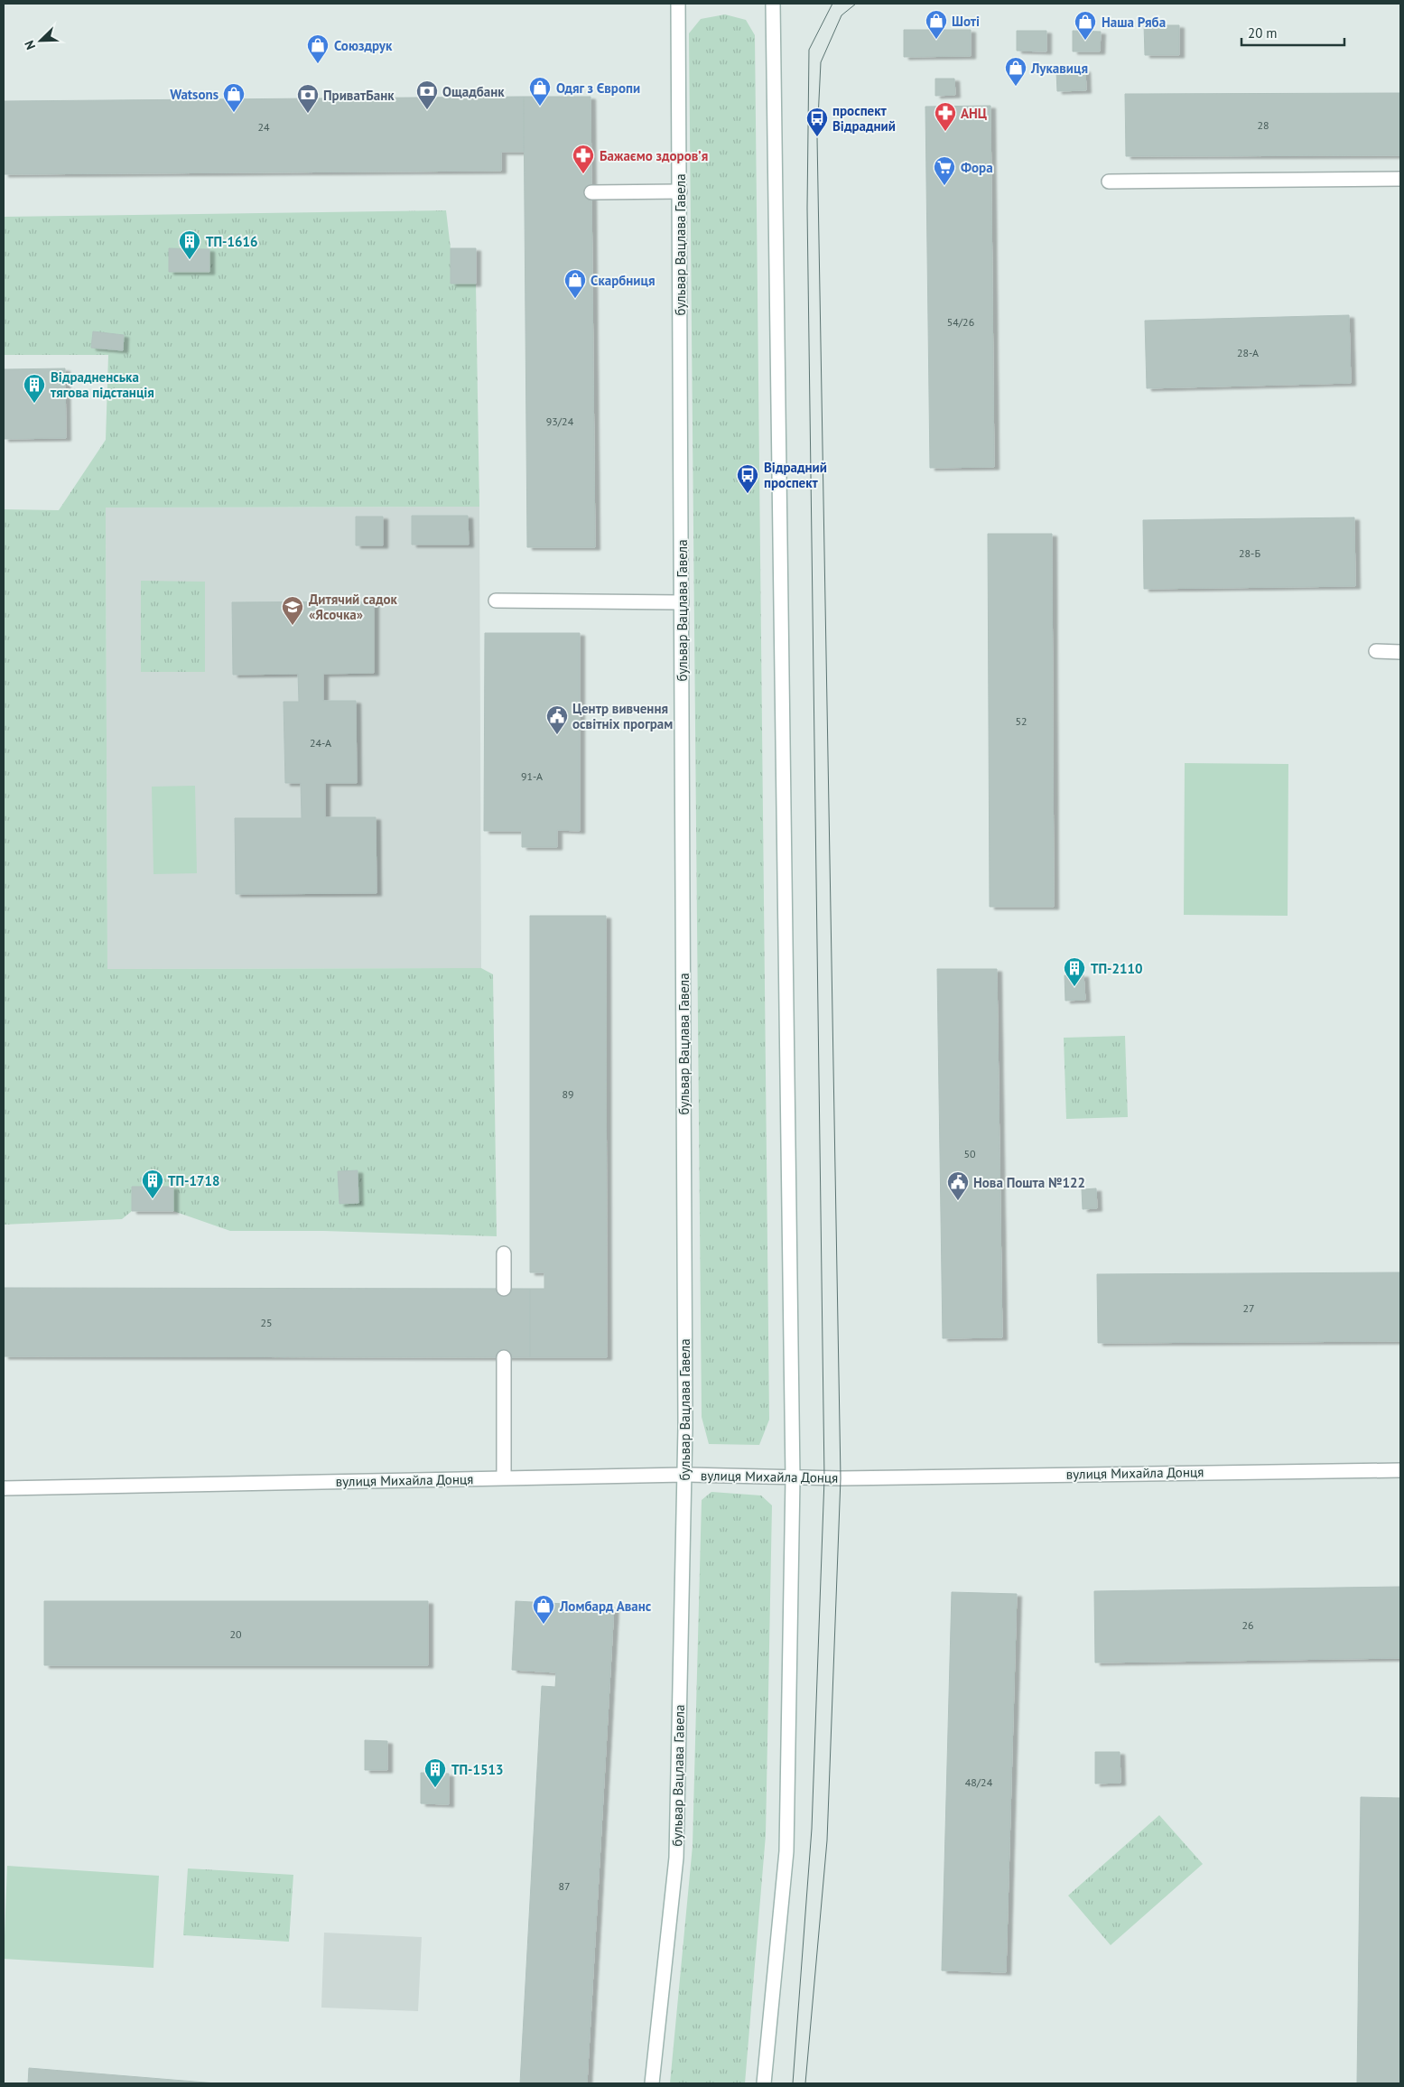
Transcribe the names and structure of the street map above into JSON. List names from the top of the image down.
{
  "streets": {
    "main road": ["бульвар Вацлава Гавела", "вулиця Михайла Донця"]
  },
  "crossings": [
    ["бульвар Вацлава Гавела", "вулиця Михайла Донця"]
  ],
  "places": {
    "shop": [
      "Шоті",
      "Наша Ряба",
      "Союздрук",
      "Лукавиця",
      "Одяг з Європи",
      "Watsons",
      "Скарбниця",
      "Ломбард Аванс"
    ],
    "bank": ["Ощадбанк", "ПриватБанк"],
    "pharmacy": ["АНЦ", "Бажаємо здоровʼя"],
    "bus stop": ["проспект Відрадний", "Відрадний проспект"],
    "supermarket": ["Фора"],
    "building": [
      "ТП-1616",
      "Відрадненська тягова підстанція",
      "ТП-2110",
      "ТП-1718",
      "ТП-1513"
    ],
    "school or university": ["Дитячий садок «Ясочка»"],
    "public building": ["Центр вивчення освітніх програм", "Нова Пошта №122"]
  },
  "house_numbers": [
    "28",
    "24",
    "54/26",
    "28-А",
    "93/24",
    "28-Б",
    "52",
    "24-А",
    "91-А",
    "89",
    "50",
    "27",
    "25",
    "26",
    "20",
    "48/24",
    "87"
  ],
  "scale_bar": "20 m",
  "north": "bottom left"
}
